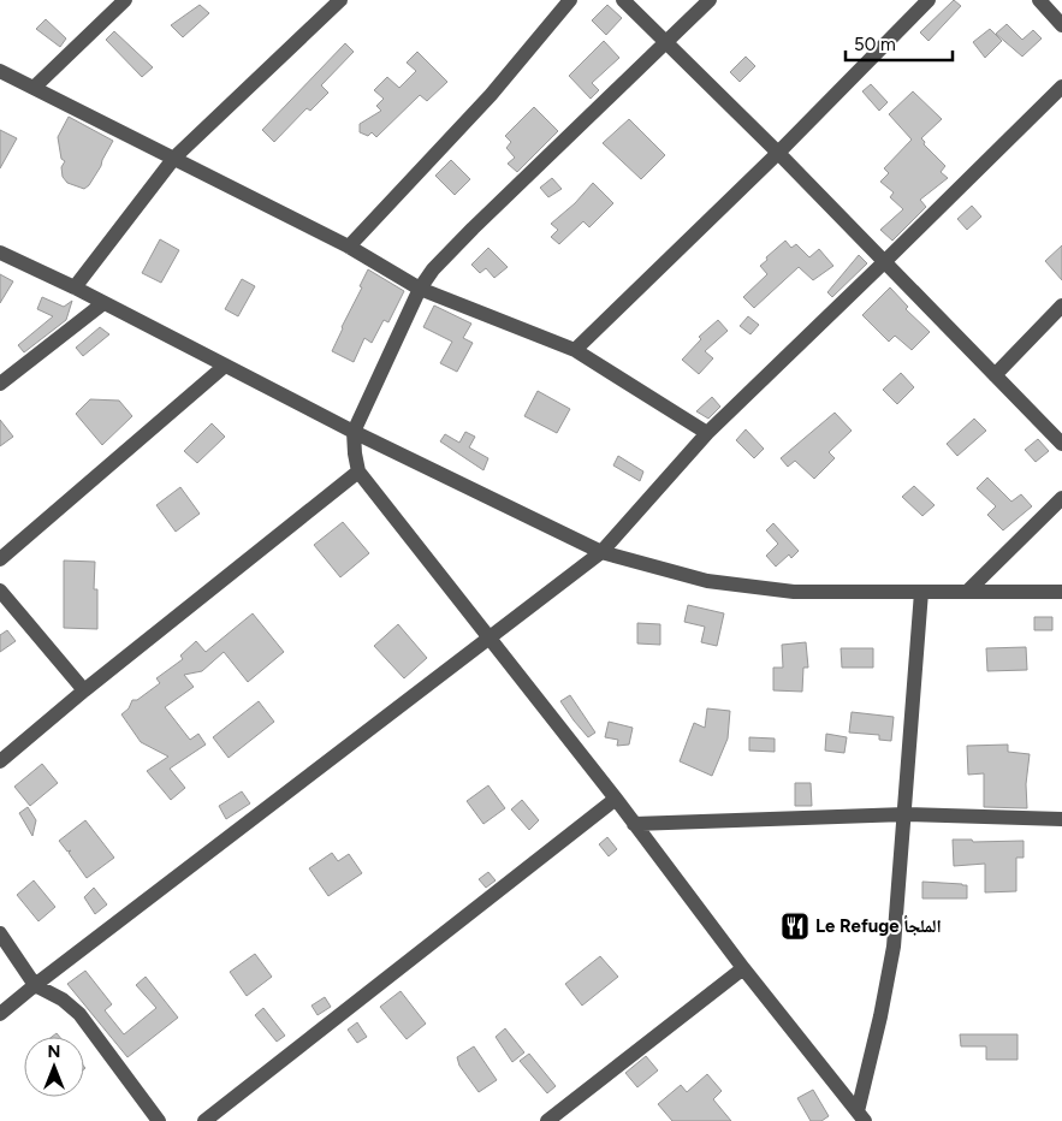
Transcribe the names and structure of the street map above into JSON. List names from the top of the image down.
{
  "places": {
    "restaurant": ["Le Refuge الملجأ"]
  },
  "scale_bar": "50 m",
  "north": "top"
}
